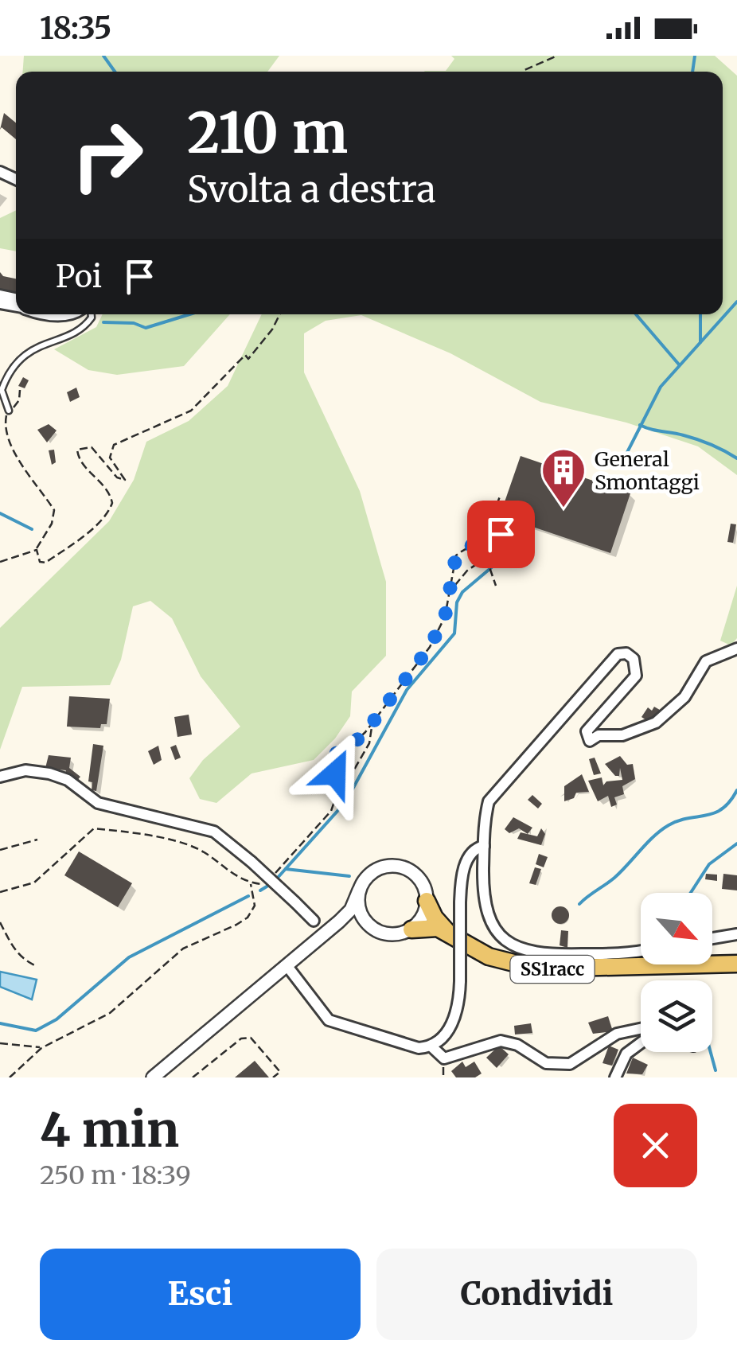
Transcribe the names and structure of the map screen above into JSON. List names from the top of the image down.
{
  "streets": {
    "main road": ["SS1racc"]
  },
  "places": {
    "building": ["General Smontaggi"]
  },
  "north": "bottom right",
  "page": {
    "status": "18:35",
    "turn": ["210 m", "Svolta a destra"],
    "then": "Poi",
    "heading": ["4 min", "250 m · 18:39"],
    "buttons": ["Esci", "Condividi"]
  }
}
